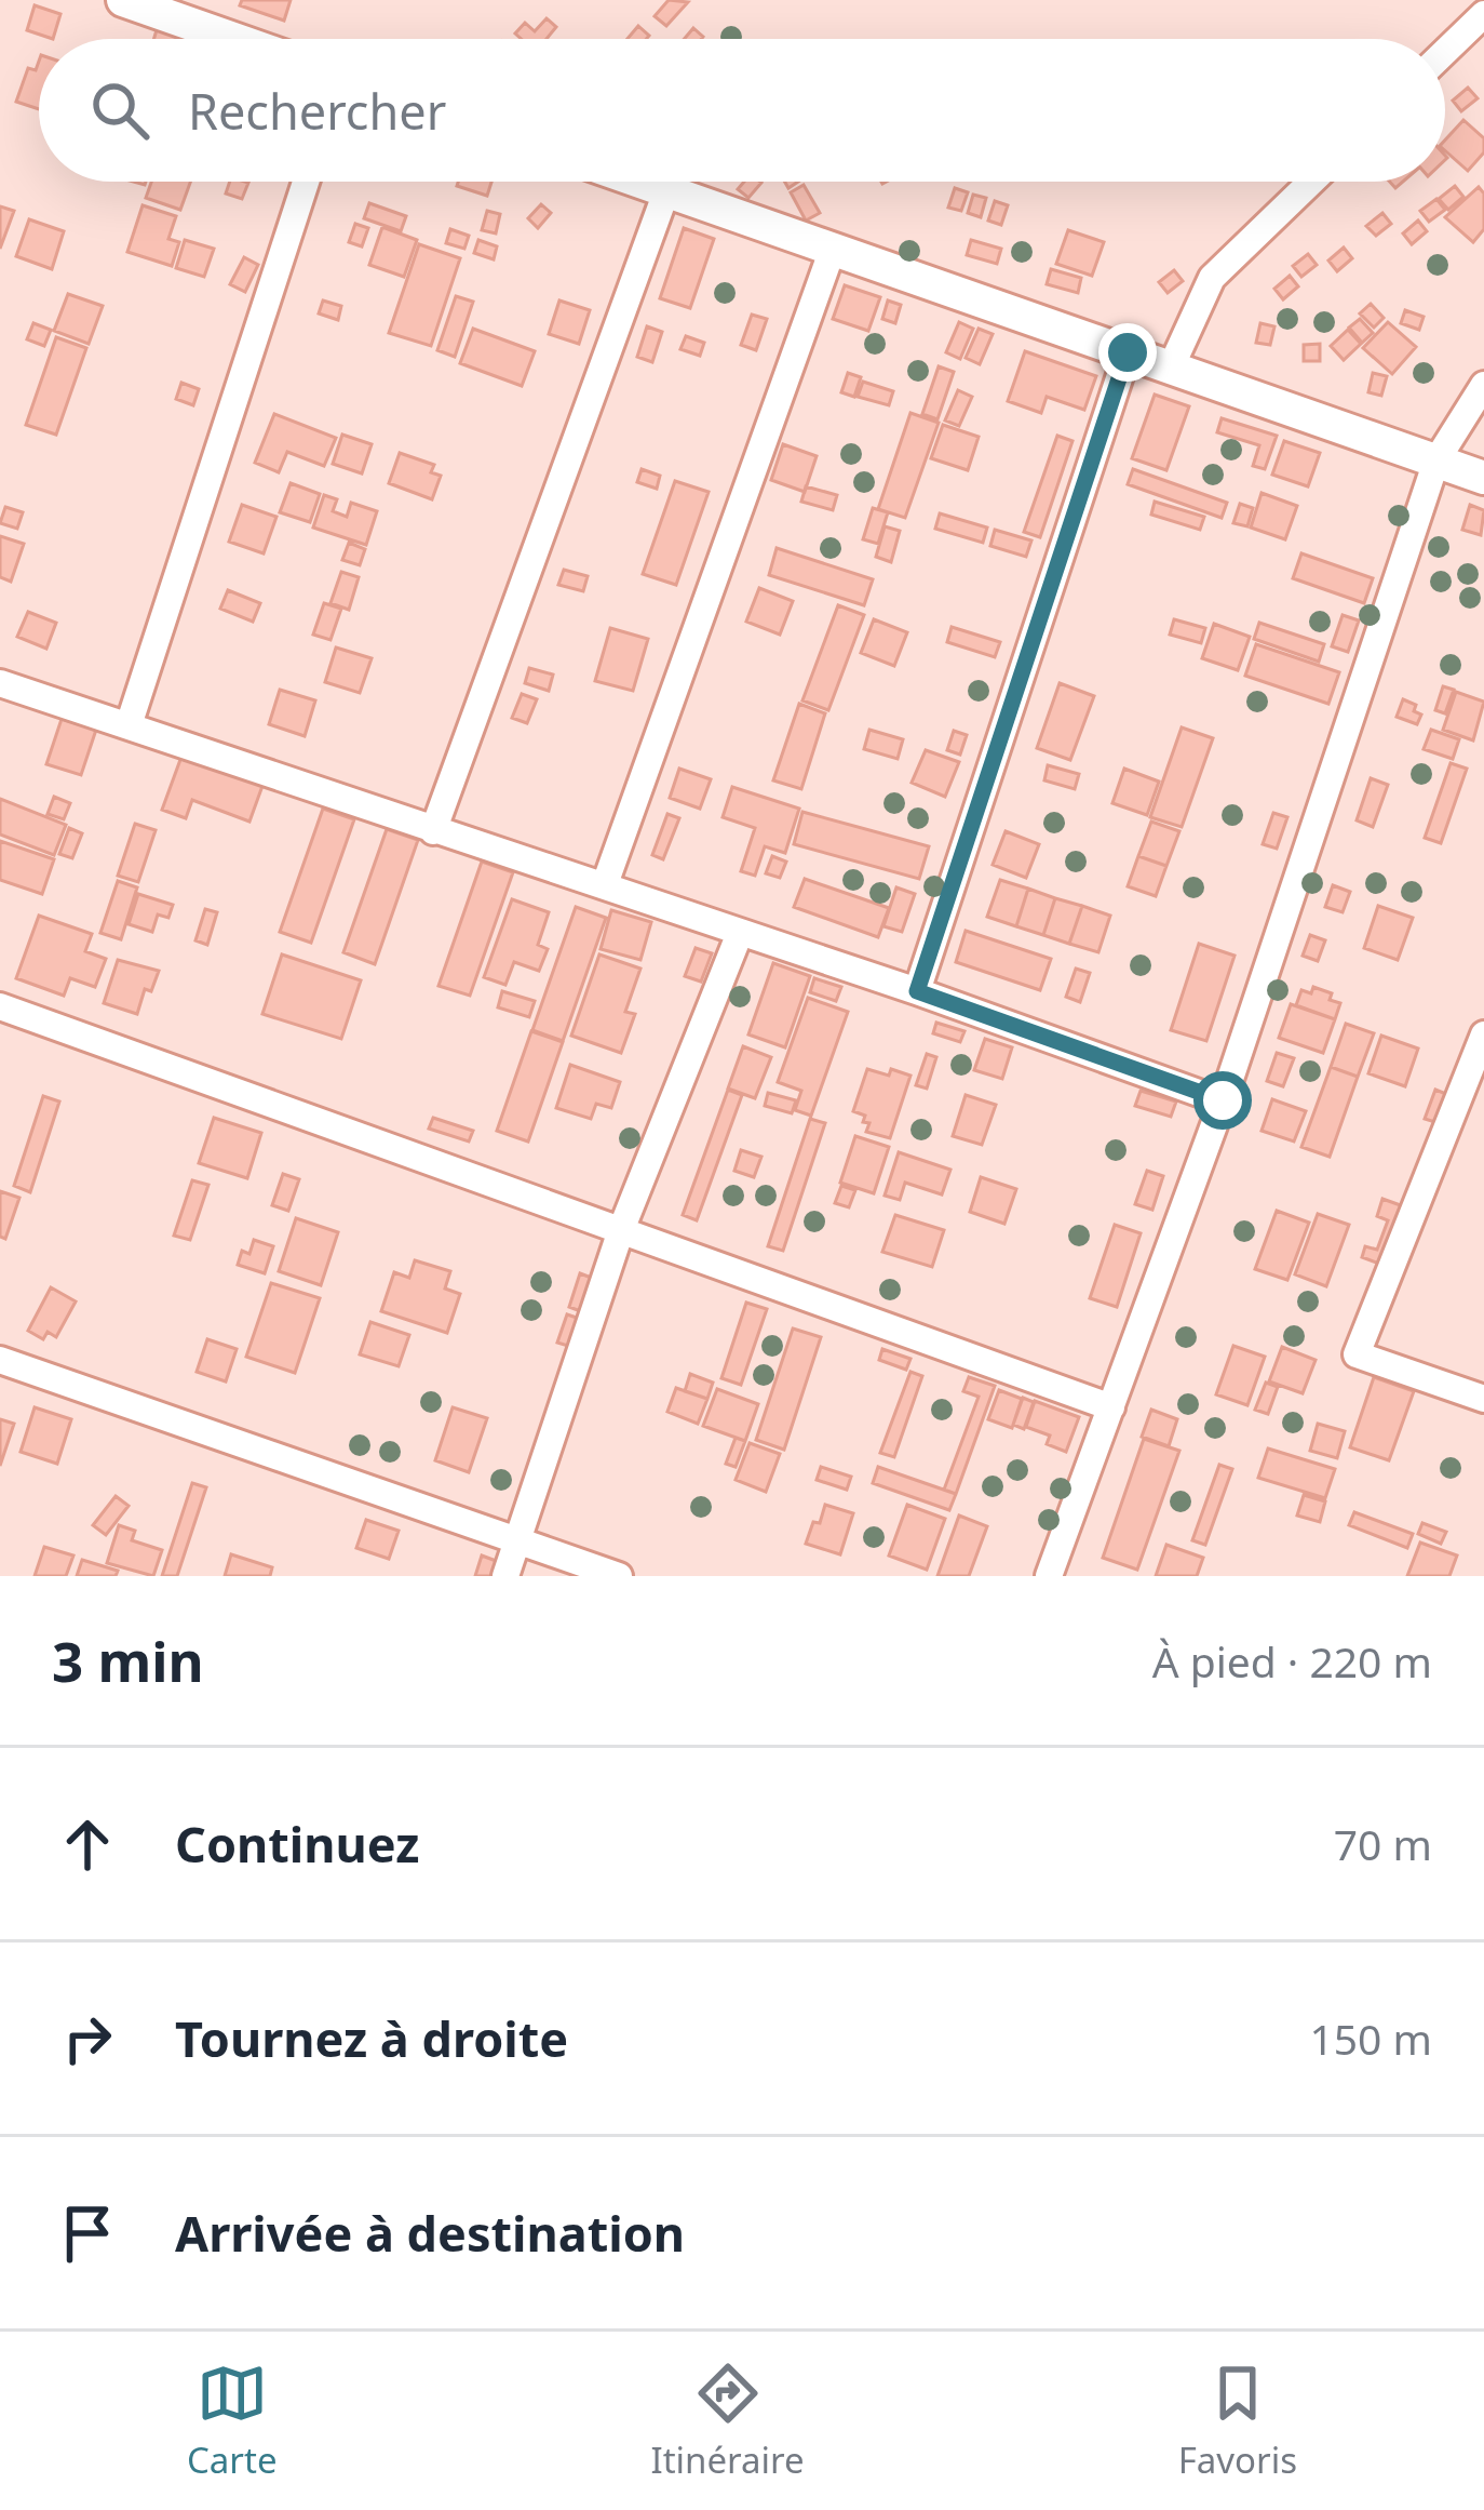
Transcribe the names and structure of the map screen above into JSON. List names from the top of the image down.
{
  "page": {
    "search": "Rechercher",
    "heading": ["3 min", "À pied · 220 m"],
    "list": [
      ["Continuez", "70 m"],
      ["Tournez à droite", "150 m"],
      "Arrivée à destination"
    ],
    "nav": ["Carte", "Itinéraire", "Favoris"]
  }
}
